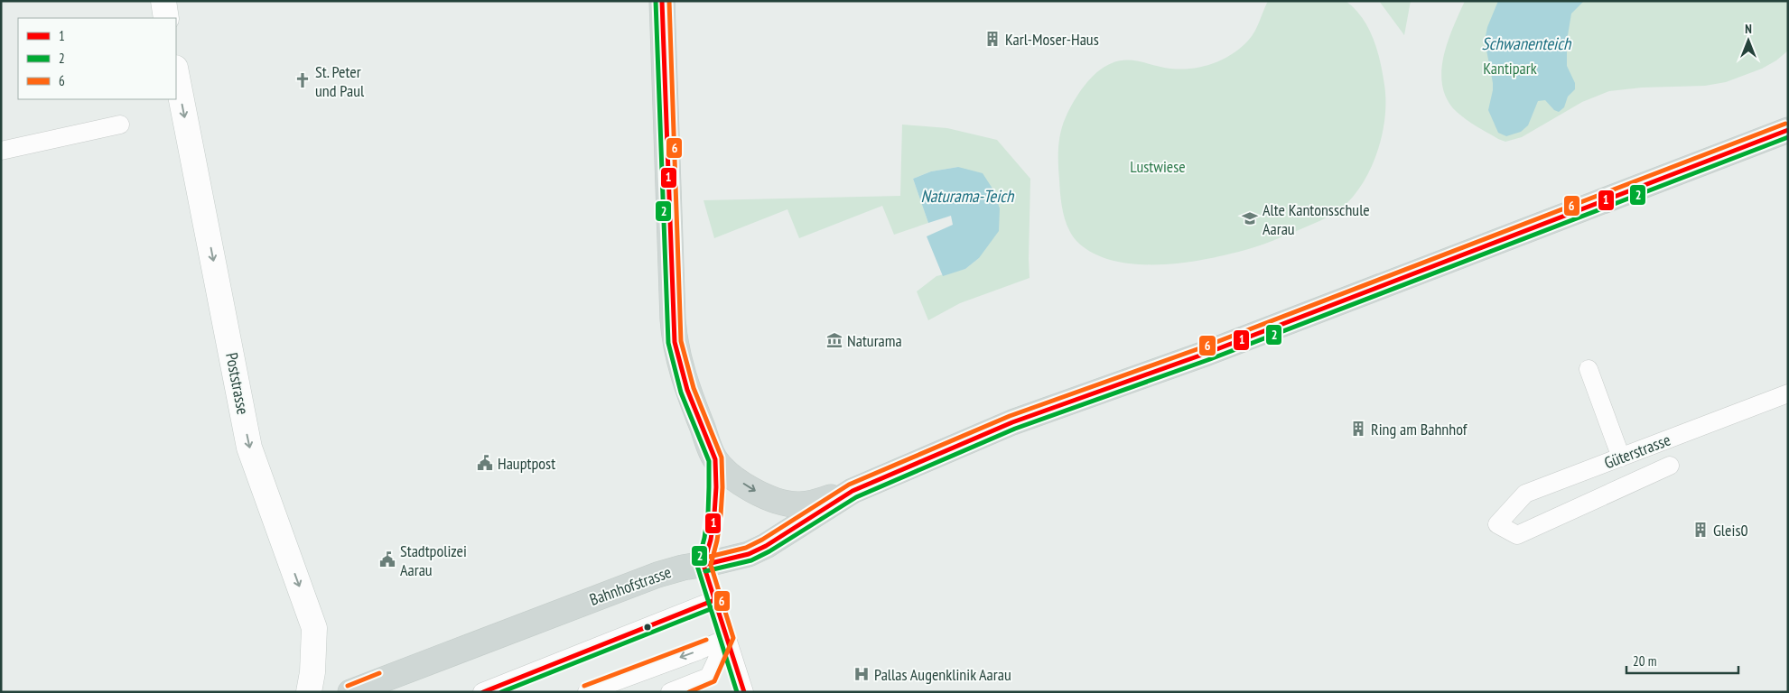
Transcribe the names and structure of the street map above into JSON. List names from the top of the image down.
{
  "streets": {
    "main road": ["Poststrasse", "Bahnhofstrasse"],
    "lane": ["Güterstrasse"]
  },
  "one_way": ["Poststrasse"],
  "water": ["Schwanenteich", "Naturama-Teich"],
  "parks": ["Kantipark", "Lustwiese"],
  "places": {
    "building": ["Karl-Moser-Haus", "Ring am Bahnhof", "Gleis0"],
    "church": ["St. Peter und Paul"],
    "school or university": ["Alte Kantonsschule Aarau"],
    "museum": ["Naturama"],
    "public building": ["Hauptpost", "Stadtpolizei Aarau"],
    "hospital": ["Pallas Augenklinik Aarau"]
  },
  "lines": ["transit line 1", "transit line 2", "transit line 6"],
  "legend": ["1", "2", "6"],
  "scale_bar": "20 m",
  "north": "top"
}
